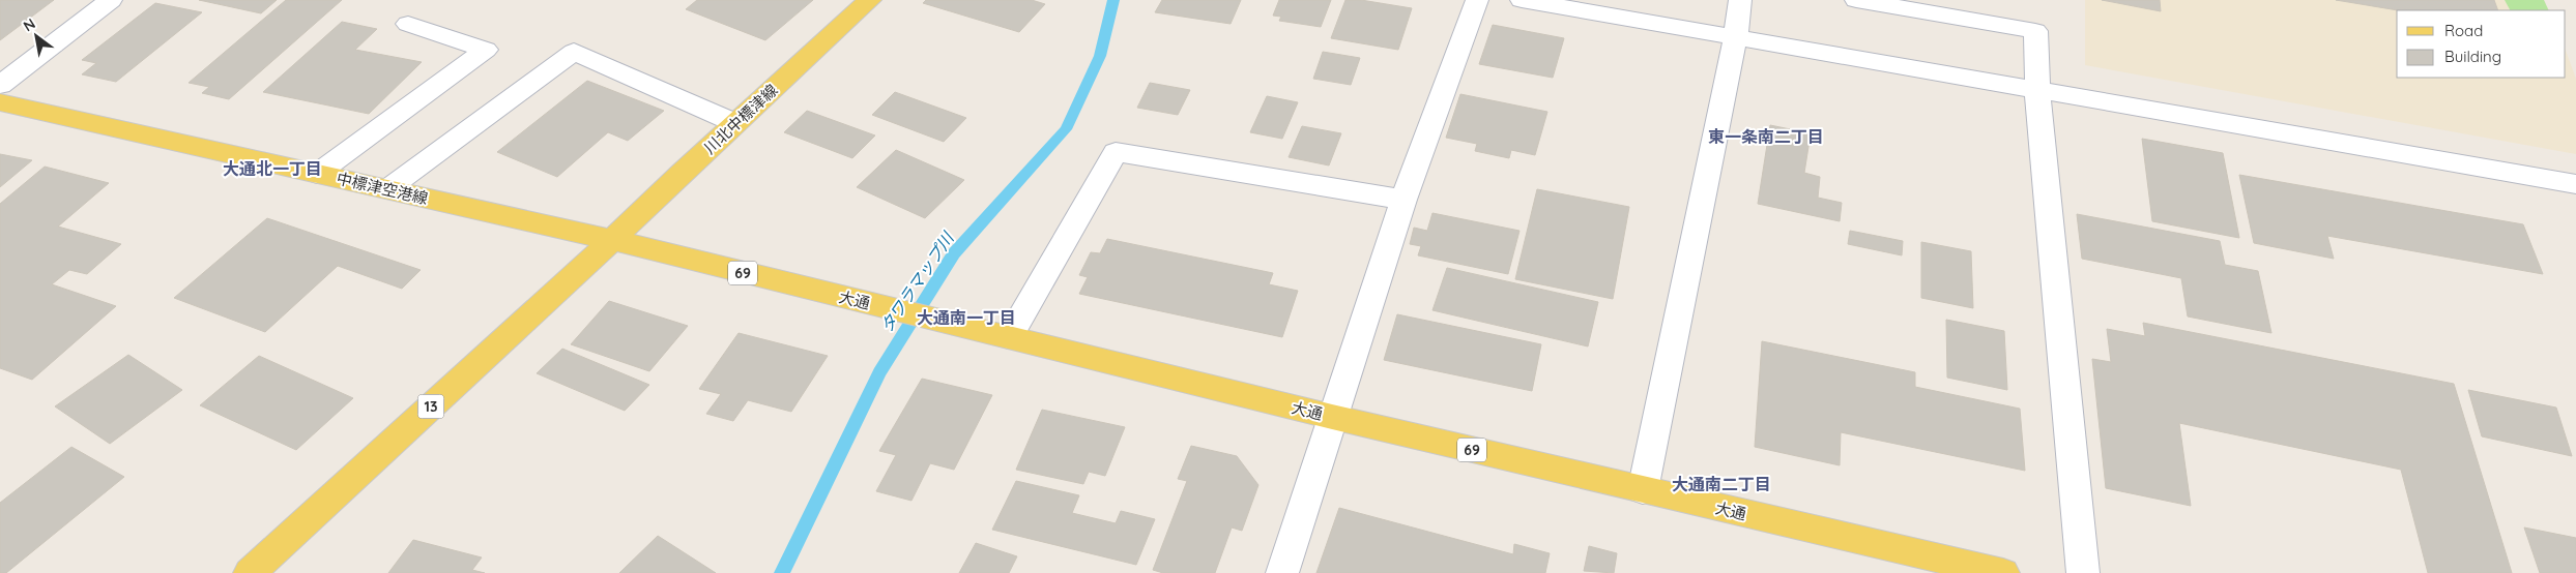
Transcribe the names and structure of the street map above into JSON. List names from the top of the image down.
{
  "streets": {
    "main road": [
      "川北中標津線",
      "中標津空港線",
      "69",
      "大通",
      "13"
    ]
  },
  "crossings": [
    ["川北中標津線", "中標津空港線"],
    ["川北中標津線", "大通"],
    ["川北中標津線", "13"],
    ["中標津空港線", "大通"],
    ["中標津空港線", "13"],
    ["大通", "13"]
  ],
  "districts": [
    "東一条南二丁目",
    "大通北一丁目",
    "大通南一丁目",
    "大通南二丁目"
  ],
  "water": ["タワラマップ川"],
  "legend": ["Road", "Building"],
  "north": "top left"
}
